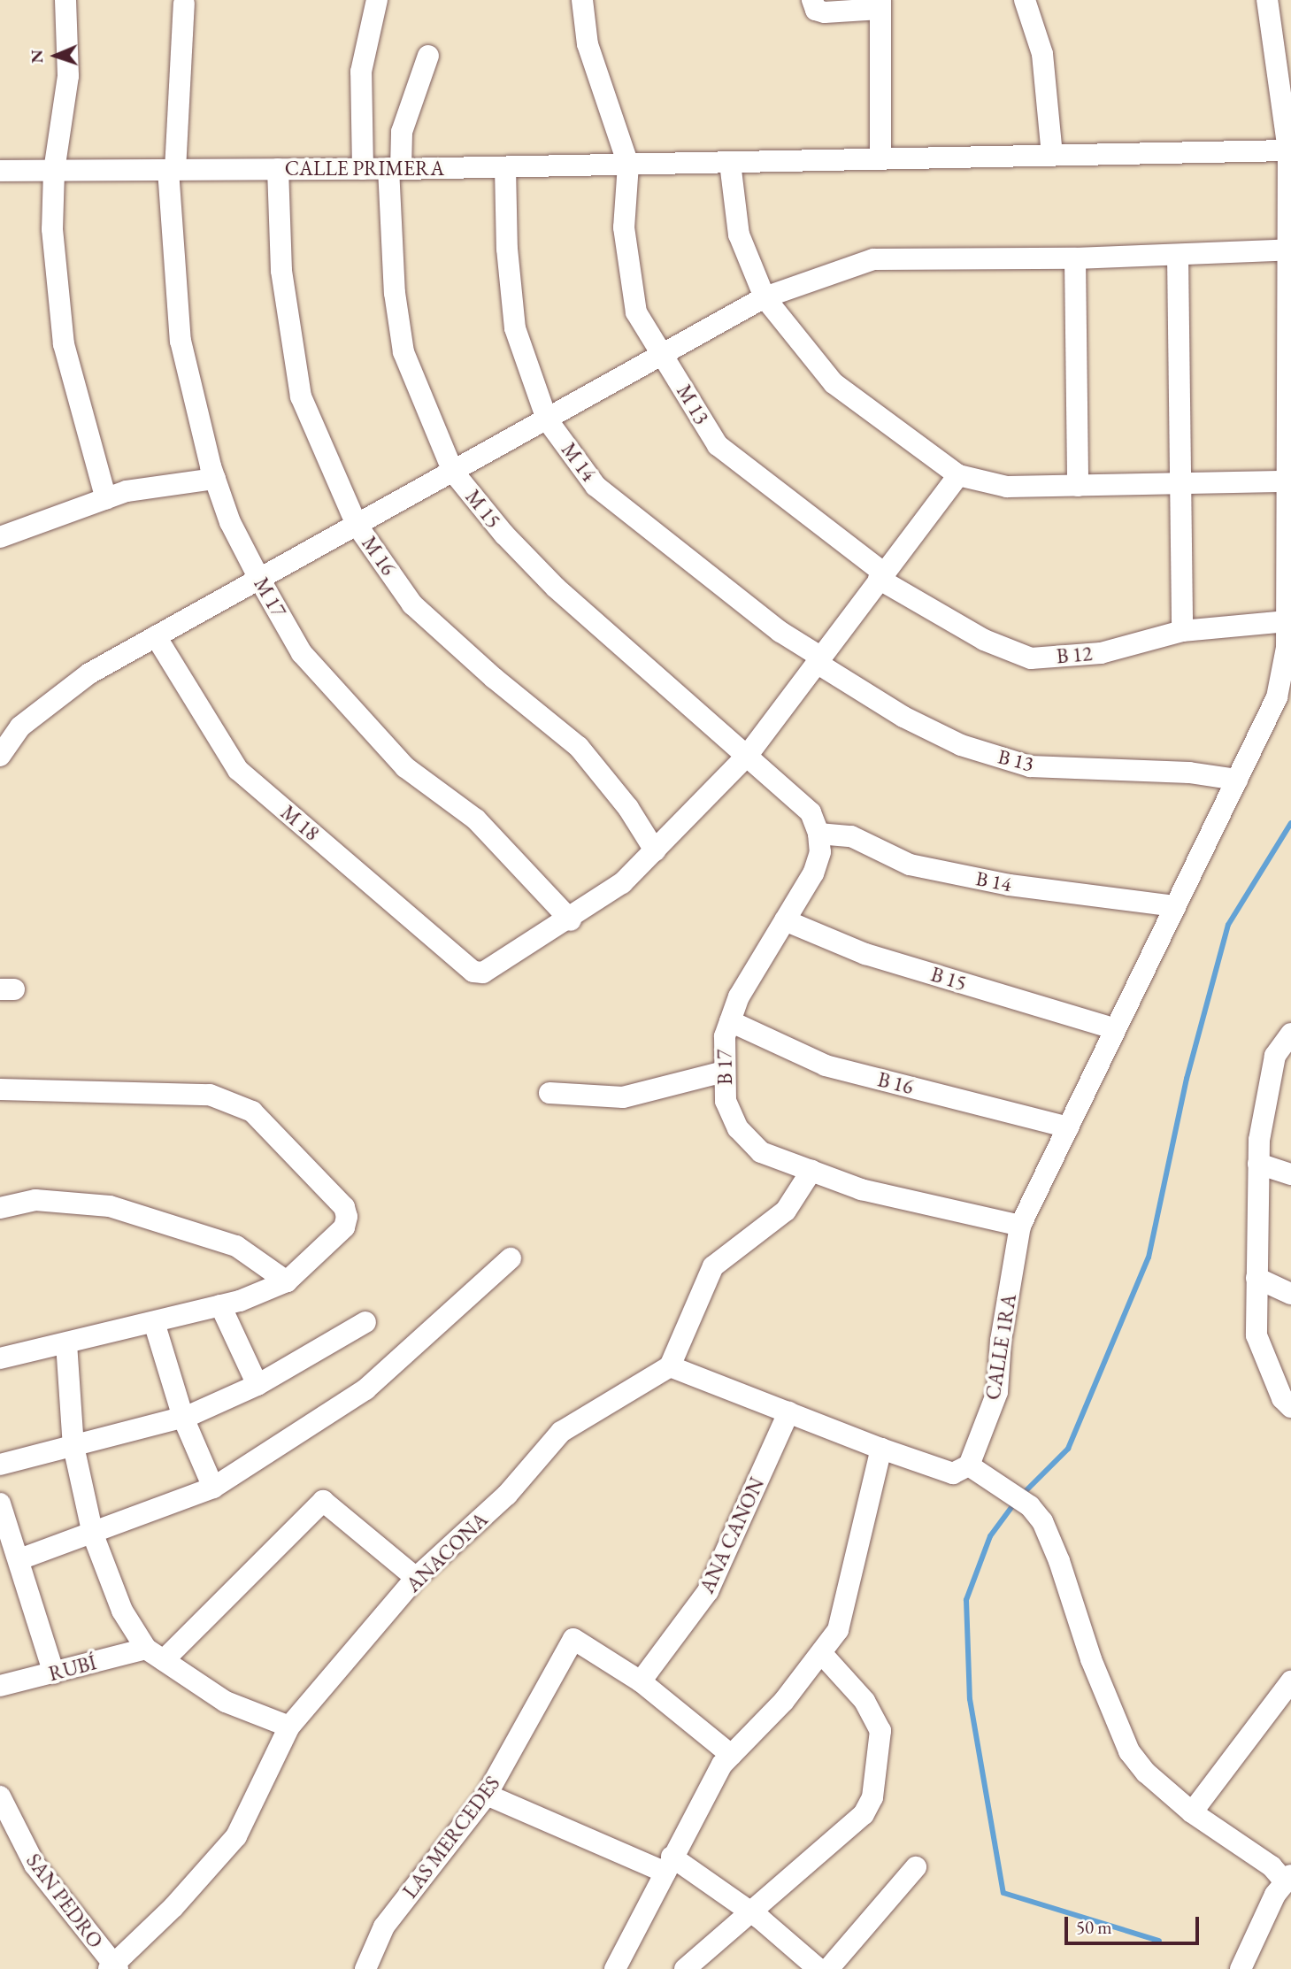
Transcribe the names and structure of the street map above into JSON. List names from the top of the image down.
{
  "streets": {
    "street": [
      "CALLE PRIMERA",
      "M 13",
      "M 14",
      "M 15",
      "M 16",
      "M 17",
      "B 12",
      "B 13",
      "M 18",
      "B 14",
      "B 15",
      "B 17",
      "B 16",
      "CALLE 1RA",
      "ANA CANON",
      "ANACONA",
      "RUBÍ",
      "LAS MERCEDES",
      "SAN PEDRO"
    ]
  },
  "crossings": [
    ["CALLE PRIMERA", "M 13"],
    ["CALLE PRIMERA", "M 14"],
    ["CALLE PRIMERA", "M 15"],
    ["CALLE PRIMERA", "M 16"],
    ["CALLE PRIMERA", "M 17"],
    ["CALLE PRIMERA", "CALLE 1RA"],
    ["M 13", "B 12"],
    ["M 14", "B 13"],
    ["M 17", "M 18"],
    ["B 12", "CALLE 1RA"],
    ["B 13", "CALLE 1RA"],
    ["B 14", "B 17"],
    ["B 14", "CALLE 1RA"],
    ["B 15", "B 17"],
    ["B 15", "CALLE 1RA"],
    ["B 17", "B 16"],
    ["B 17", "CALLE 1RA"],
    ["B 16", "CALLE 1RA"],
    ["ANA CANON", "LAS MERCEDES"],
    ["ANACONA", "SAN PEDRO"]
  ],
  "scale_bar": "50 m",
  "north": "left"
}
